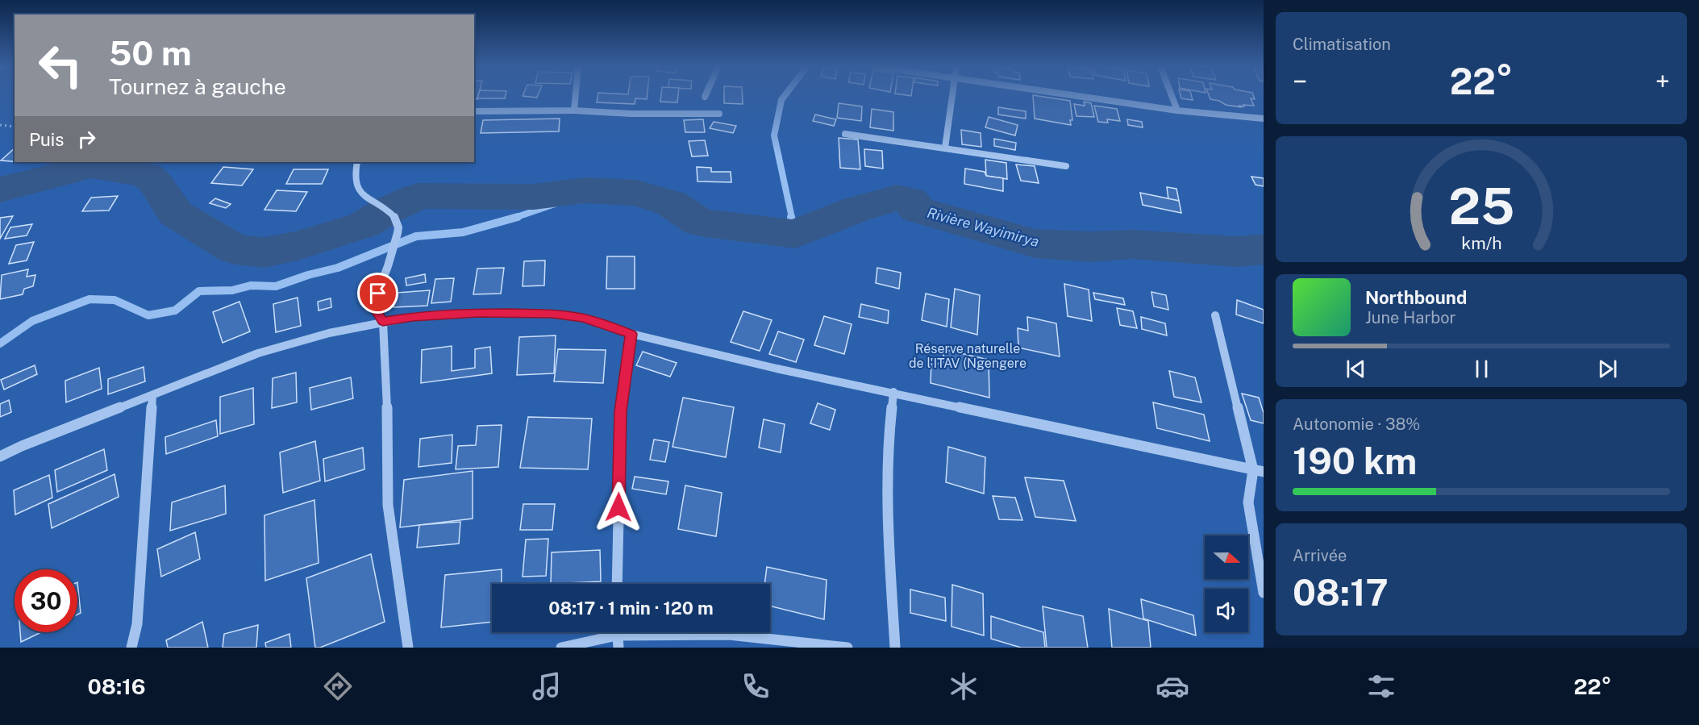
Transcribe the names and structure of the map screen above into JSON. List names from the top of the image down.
{
  "water": ["Rivière Wayimirya"],
  "parks": ["Réserve naturelle de l'ITAV (Ngengere"],
  "north": "right",
  "page": {
    "tile": [
      "Climatisation",
      ["Autonomie · 38%", "190 km"],
      ["Arrivée", "08:17"]
    ],
    "turn": ["50 m", "Tournez à gauche"],
    "heat": ["−", "22°", "+"],
    "then": "Puis",
    "song": ["Northbound", "June Harbor"],
    "limit": "30",
    "trip": "08:17 · 1 min · 120 m",
    "tabs": ["08:16", "22°"],
    "gauge": ["25", "km/h"]
  }
}
